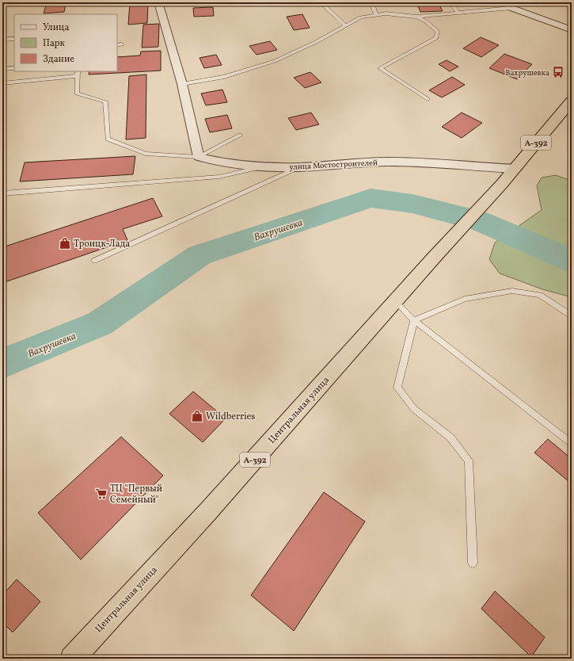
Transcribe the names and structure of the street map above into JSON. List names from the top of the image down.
{
  "streets": {
    "highway": ["А-392", "Центральная улица"],
    "street": ["улица Мостостроителей"]
  },
  "crossings": [
    ["А-392", "улица Мостостроителей"],
    ["А-392", "Центральная улица"],
    ["улица Мостостроителей", "Центральная улица"]
  ],
  "water": ["Вахрушевка"],
  "places": {
    "bus stop": ["Вахрушевка"],
    "shop": ["Троицк-Лада", "Wildberries"],
    "supermarket": ["ТЦ \"Первый Семейный\""]
  },
  "legend": ["Улица", "Парк", "Здание"]
}
